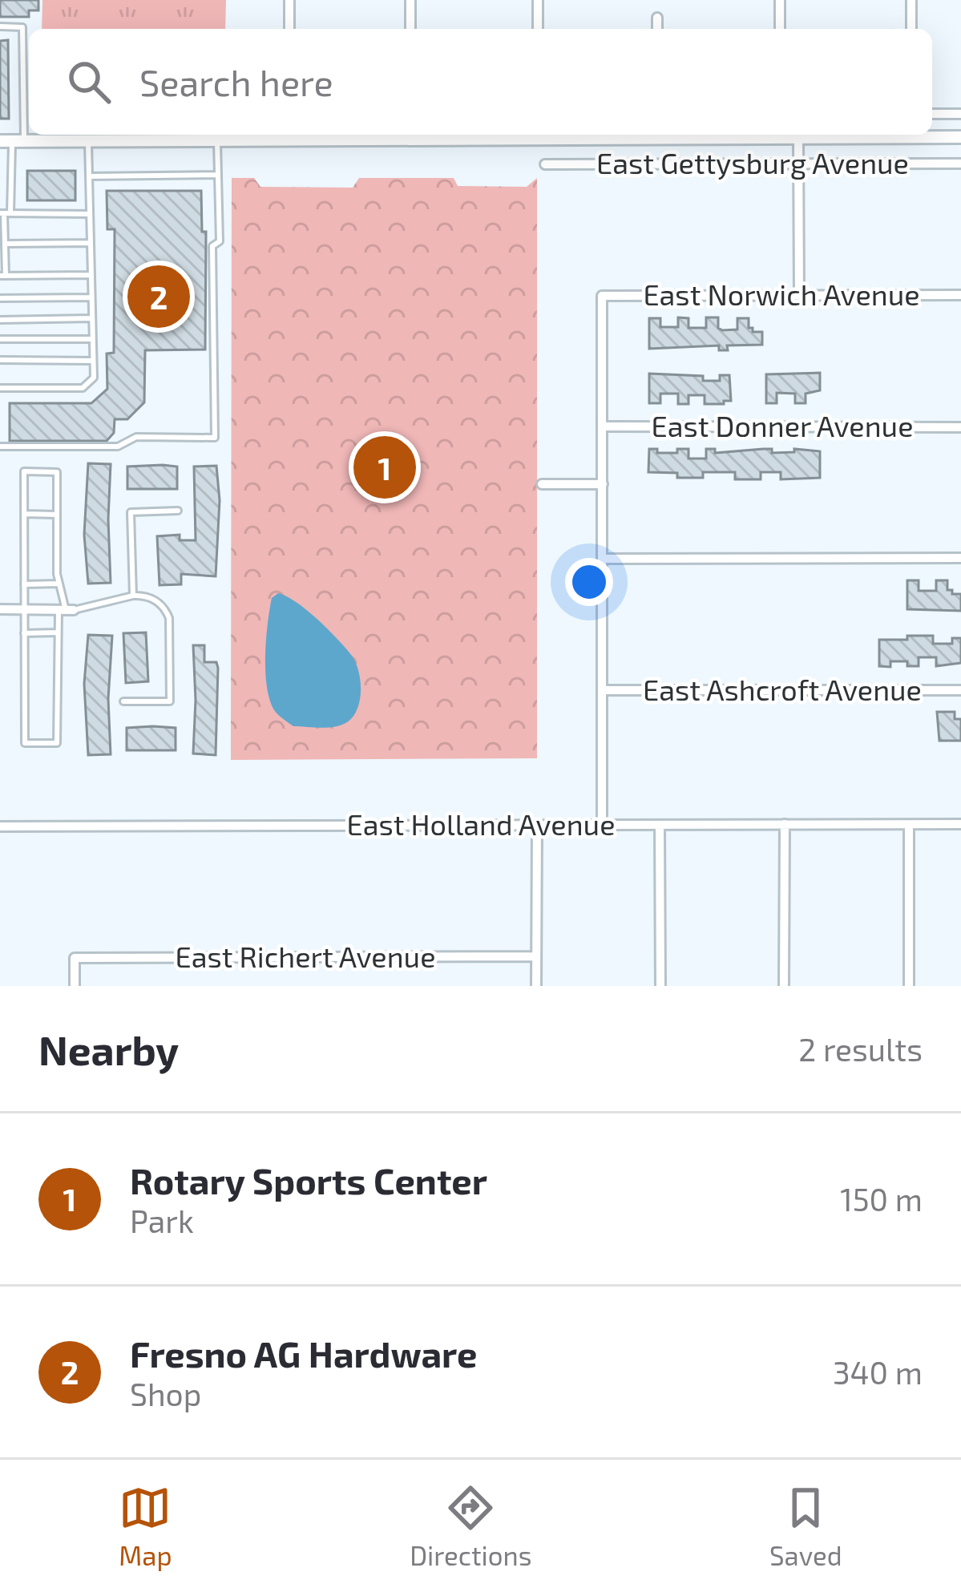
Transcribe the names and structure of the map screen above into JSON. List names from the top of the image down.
{
  "streets": {
    "street": [
      "East Gettysburg Avenue",
      "East Norwich Avenue",
      "East Donner Avenue",
      "East Ashcroft Avenue",
      "East Holland Avenue",
      "East Richert Avenue"
    ]
  },
  "crossings": [
    ["East Norwich Avenue", "East Donner Avenue"]
  ],
  "page": {
    "search": "Search here",
    "pins": ["2", "1"],
    "heading": ["Nearby", "2 results"],
    "list": [
      {
        "mark": "1",
        "name": "Rotary Sports Center",
        "note": "Park",
        "value": "150 m"
      },
      {
        "mark": "2",
        "name": "Fresno AG Hardware",
        "note": "Shop",
        "value": "340 m"
      }
    ],
    "nav": ["Map", "Directions", "Saved"]
  }
}
